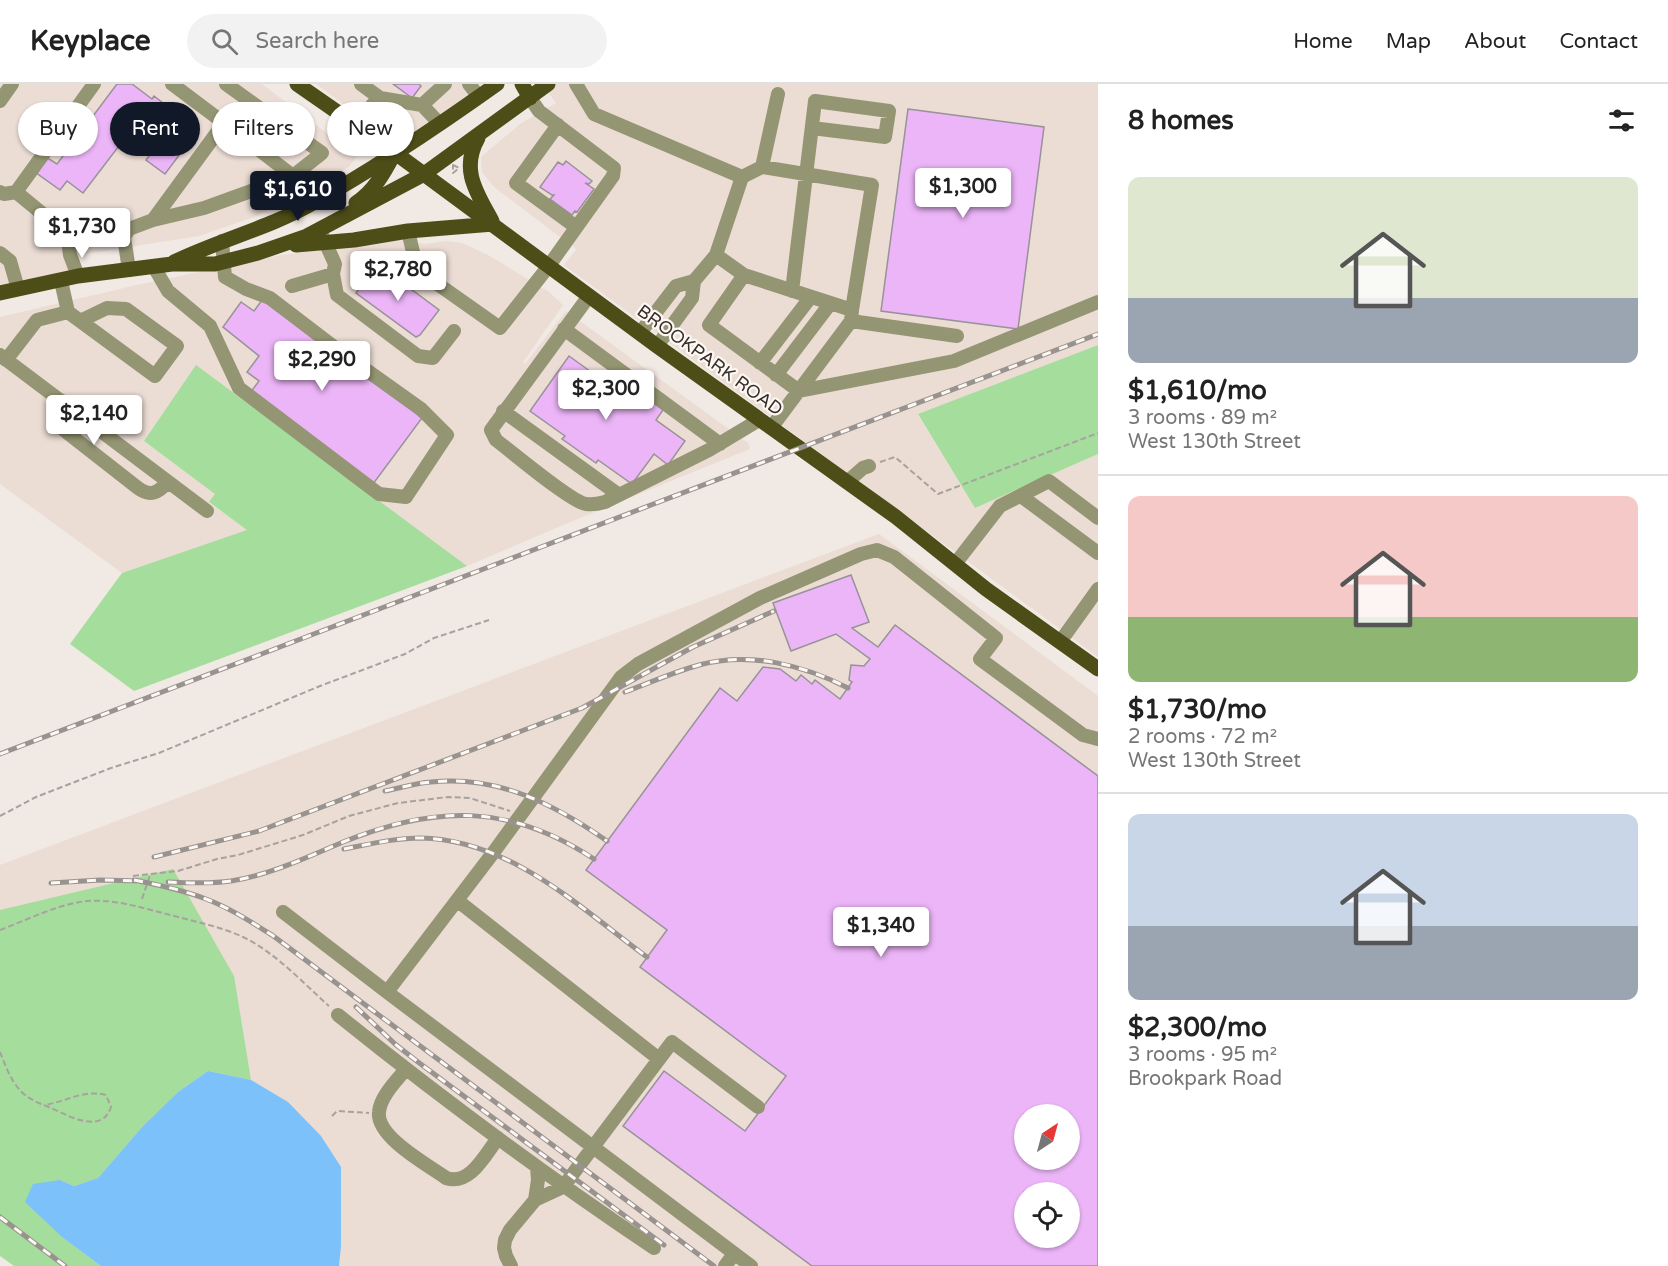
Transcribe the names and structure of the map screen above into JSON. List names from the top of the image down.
{
  "streets": {
    "main road": ["BROOKPARK ROAD"]
  },
  "north": "top right",
  "page": {
    "header": "Keyplace",
    "search": "Search here",
    "nav": [
      "Home",
      "Map",
      "About",
      "Contact"
    ],
    "heading": "8 homes",
    "chip": [
      "Buy",
      "Rent",
      "Filters",
      "New"
    ],
    "list": [
      {
        "name": "$1,610/mo",
        "note": "3 rooms · 89 m² · West 130th Street"
      },
      {
        "name": "$1,730/mo",
        "note": "2 rooms · 72 m² · West 130th Street"
      },
      {
        "name": "$2,300/mo",
        "note": "3 rooms · 95 m² · Brookpark Road"
      }
    ],
    "price": [
      "$1,300",
      "$1,610",
      "$1,730",
      "$2,780",
      "$2,290",
      "$2,300",
      "$2,140",
      "$1,340"
    ]
  }
}
